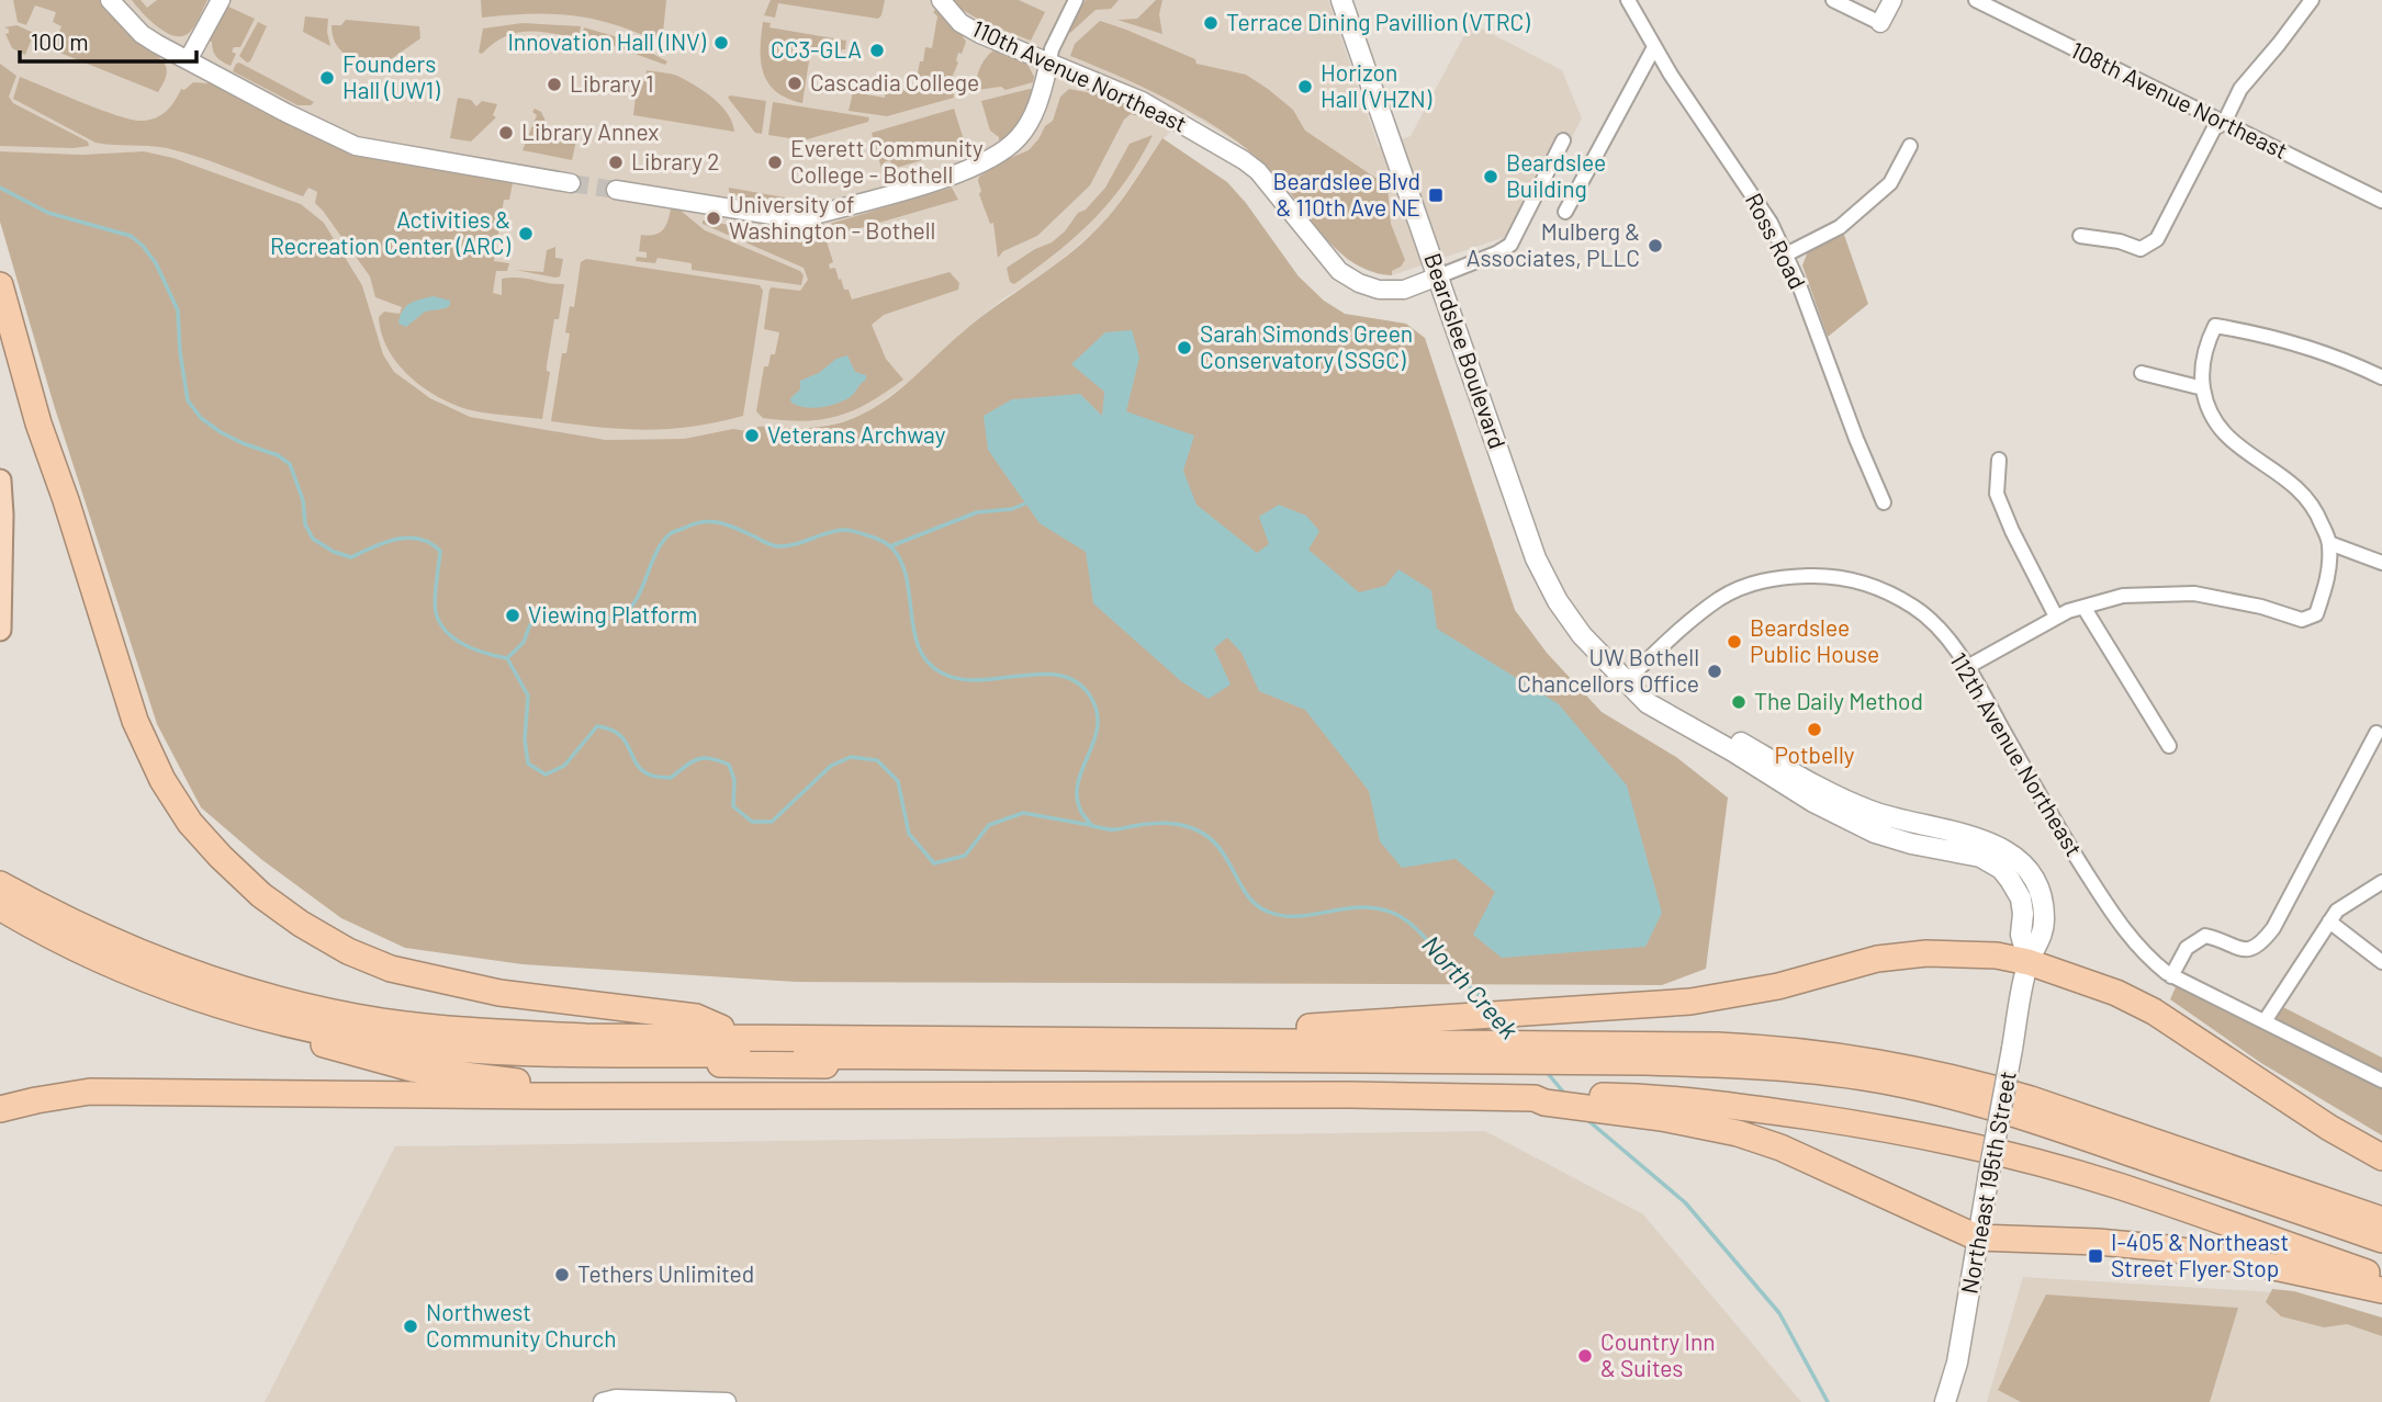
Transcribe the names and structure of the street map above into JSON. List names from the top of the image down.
{
  "streets": {
    "main road": ["Beardslee Boulevard", "Northeast 195th Street"],
    "street": [
      "110th Avenue Northeast",
      "108th Avenue Northeast",
      "Ross Road",
      "112th Avenue Northeast"
    ]
  },
  "crossings": [
    ["110th Avenue Northeast", "Beardslee Boulevard"],
    ["Beardslee Boulevard", "112th Avenue Northeast"],
    ["Beardslee Boulevard", "Northeast 195th Street"]
  ],
  "water": ["North Creek"],
  "places": {
    "other": [
      "Terrace Dining Pavillion (VTRC)",
      "Innovation Hall (INV)",
      "CC3-GLA",
      "Founders Hall (UW1)",
      "Cascadia College",
      "Library 1",
      "Horizon Hall (VHZN)",
      "Library Annex",
      "Library 2",
      "Everett Community College - Bothell",
      "Beardslee Building",
      "University of Washington - Bothell",
      "Activities & Recreation Center (ARC)",
      "Mulberg & Associates, PLLC",
      "Sarah Simonds Green Conservatory (SSGC)",
      "Veterans Archway",
      "Viewing Platform",
      "Beardslee Public House",
      "UW Bothell Chancellors Office",
      "The Daily Method",
      "Potbelly",
      "Tethers Unlimited",
      "Northwest Community Church",
      "Country Inn & Suites"
    ],
    "transit": ["Beardslee Blvd & 110th Ave NE", "I-405 & Northeast Street Flyer Stop"]
  },
  "scale_bar": "100 m"
}
